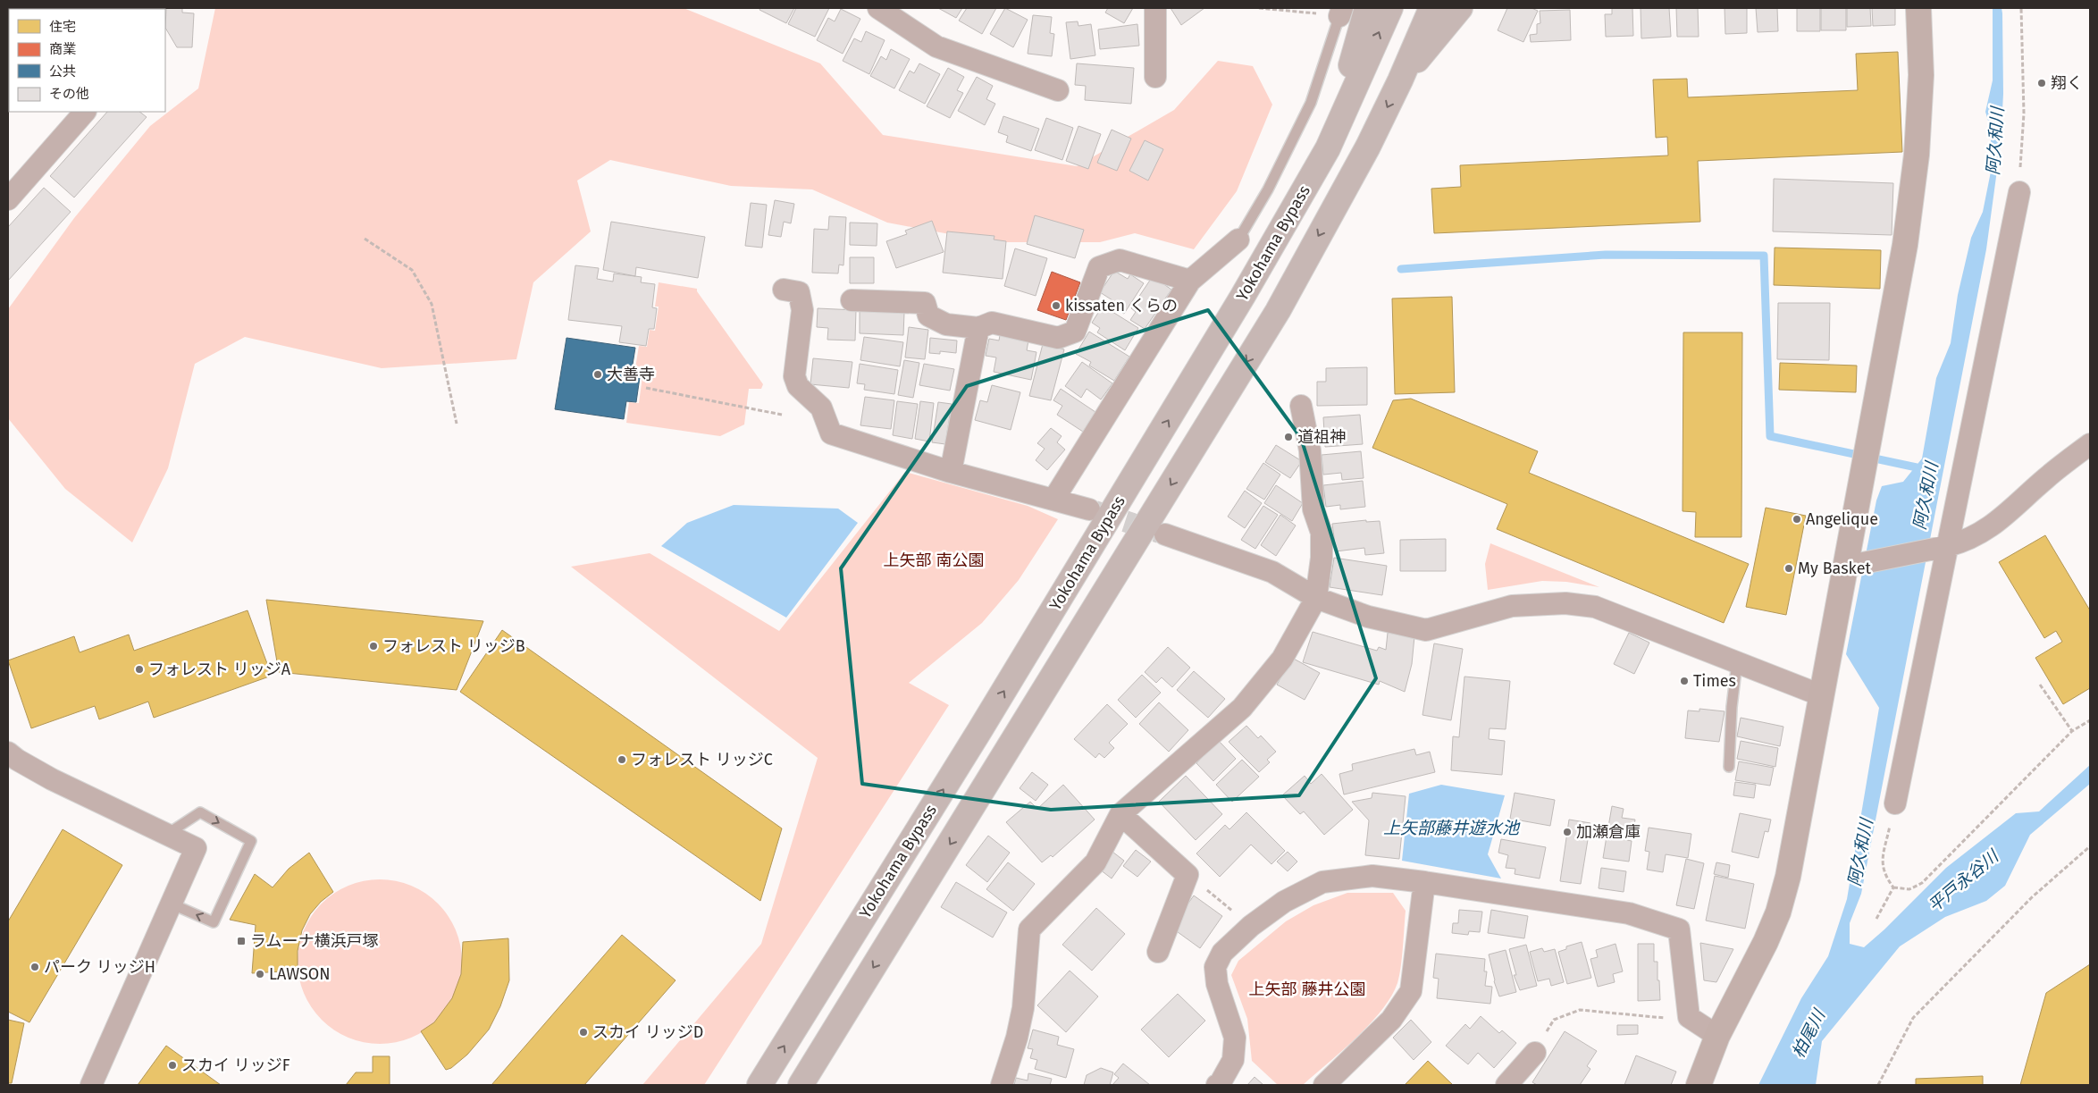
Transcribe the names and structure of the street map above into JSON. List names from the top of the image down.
{
  "streets": {
    "highway": ["Yokohama Bypass"]
  },
  "water": [
    "阿久和川",
    "上矢部藤井遊水池",
    "平戸永谷川",
    "柏尾川"
  ],
  "parks": ["上矢部 南公園", "上矢部 藤井公園"],
  "places": {
    "other": [
      "翔く",
      "kissaten くらの",
      "大善寺",
      "道祖神",
      "Angelique",
      "My Basket",
      "フォレスト リッジB",
      "フォレスト リッジA",
      "Times",
      "フォレスト リッジC",
      "加瀬倉庫",
      "パーク リッジH",
      "LAWSON",
      "スカイ リッジD",
      "スカイ リッジF"
    ],
    "transit": ["ラムーナ横浜戸塚"]
  },
  "legend": [
    "住宅",
    "商業",
    "公共",
    "その他"
  ]
}
